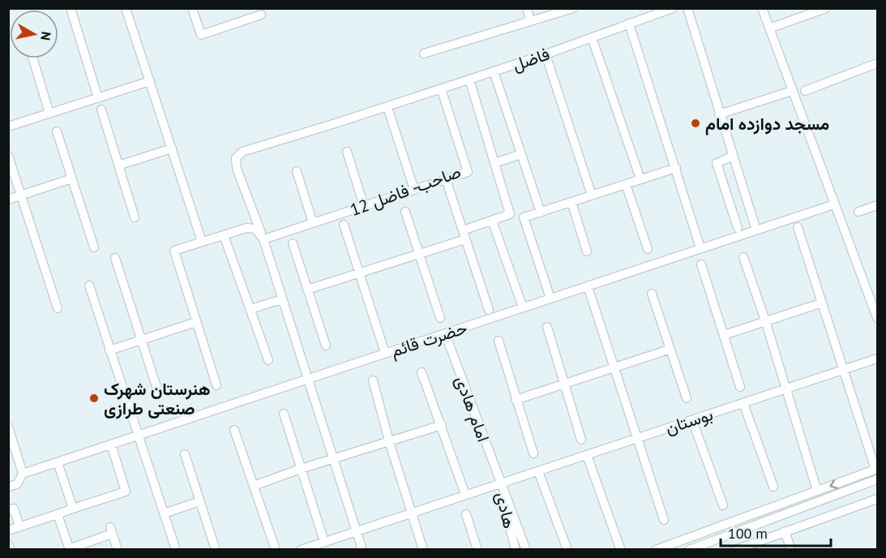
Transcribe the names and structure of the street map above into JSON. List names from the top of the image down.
{
  "streets": {
    "street": [
      "فاضل",
      "صاحب- فاضل 12",
      "حضرت قائم",
      "امام هادی",
      "بوستان",
      "هادی"
    ]
  },
  "crossings": [
    ["فاضل", "صاحب- فاضل 12"],
    ["فاضل", "حضرت قائم"],
    ["فاضل", "بوستان"],
    ["حضرت قائم", "امام هادی"],
    ["امام هادی", "بوستان"],
    ["امام هادی", "هادی"],
    ["بوستان", "هادی"]
  ],
  "places": ["مسجد دوازده امام", "هنرستان شهرک صنعتی طرازی"],
  "scale_bar": "100 m",
  "north": "right"
}
